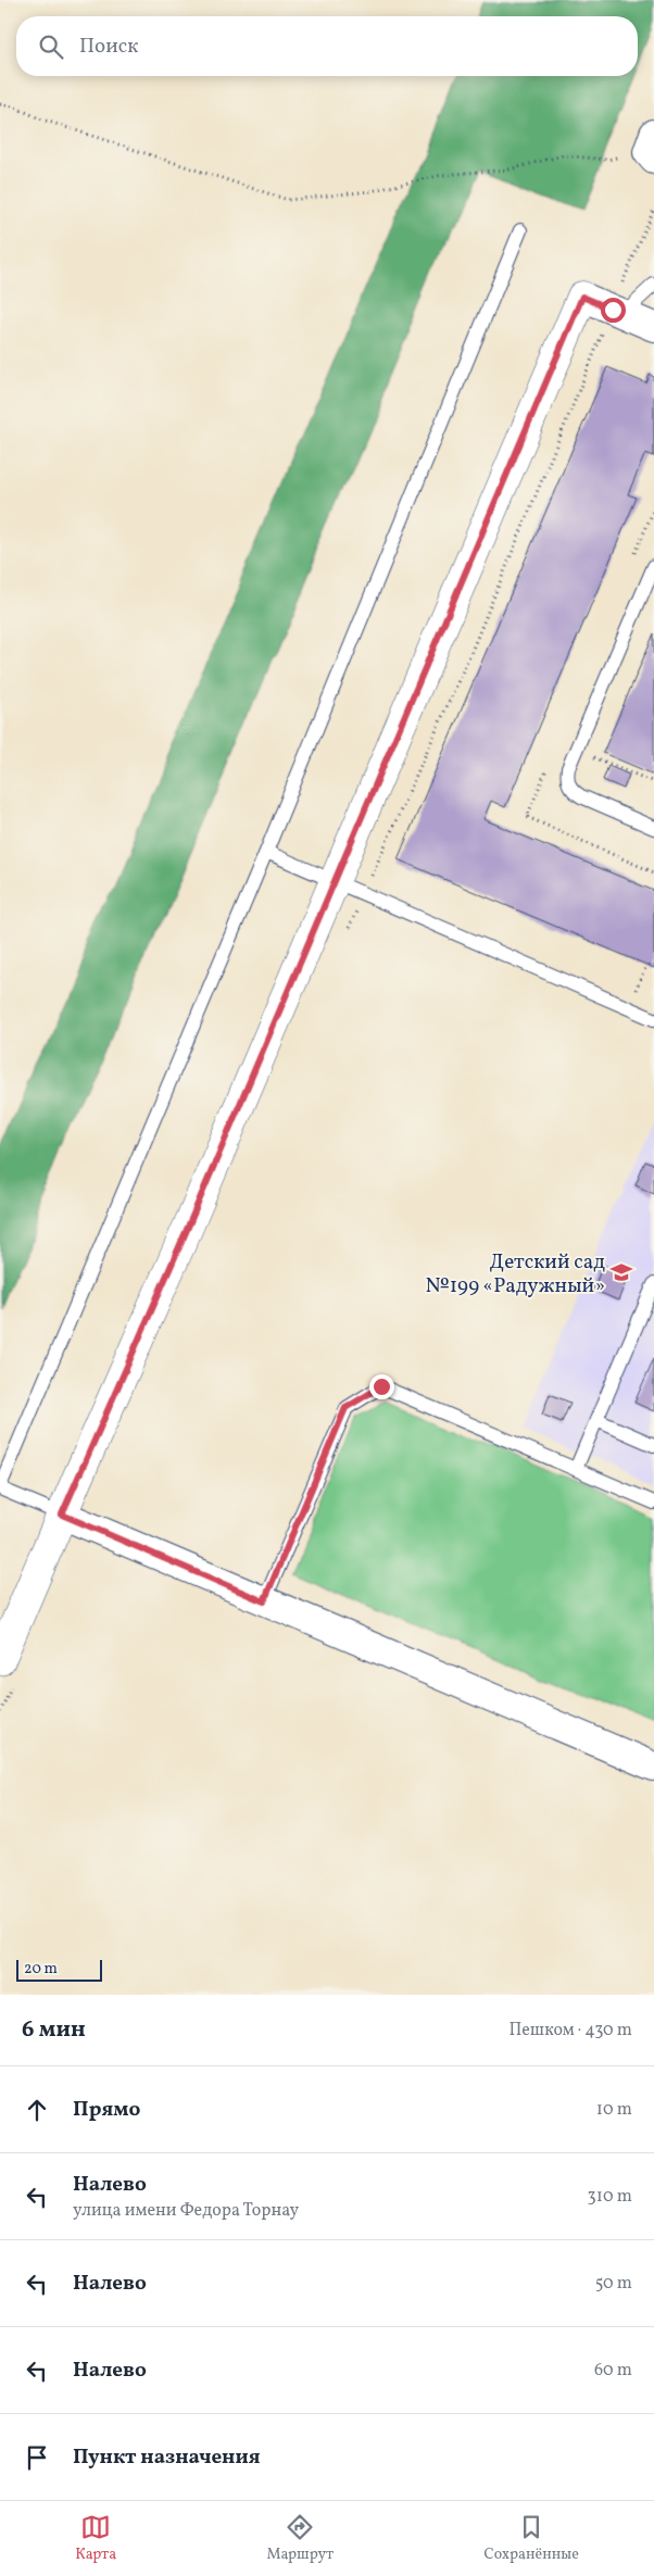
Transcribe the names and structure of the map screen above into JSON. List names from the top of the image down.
{
  "places": {
    "school or university": ["Детский сад №199 «Радужный»"]
  },
  "scale_bar": "20 m",
  "page": {
    "search": "Поиск",
    "scale": "20 m",
    "heading": ["6 мин", "Пешком · 430 m"],
    "list": [
      ["Прямо", "10 m"],
      ["Налево", "улица имени Федора Торнау", "310 m"],
      ["Налево", "50 m"],
      ["Налево", "60 m"],
      "Пункт назначения"
    ],
    "nav": ["Карта", "Маршрут", "Сохранённые"]
  }
}
